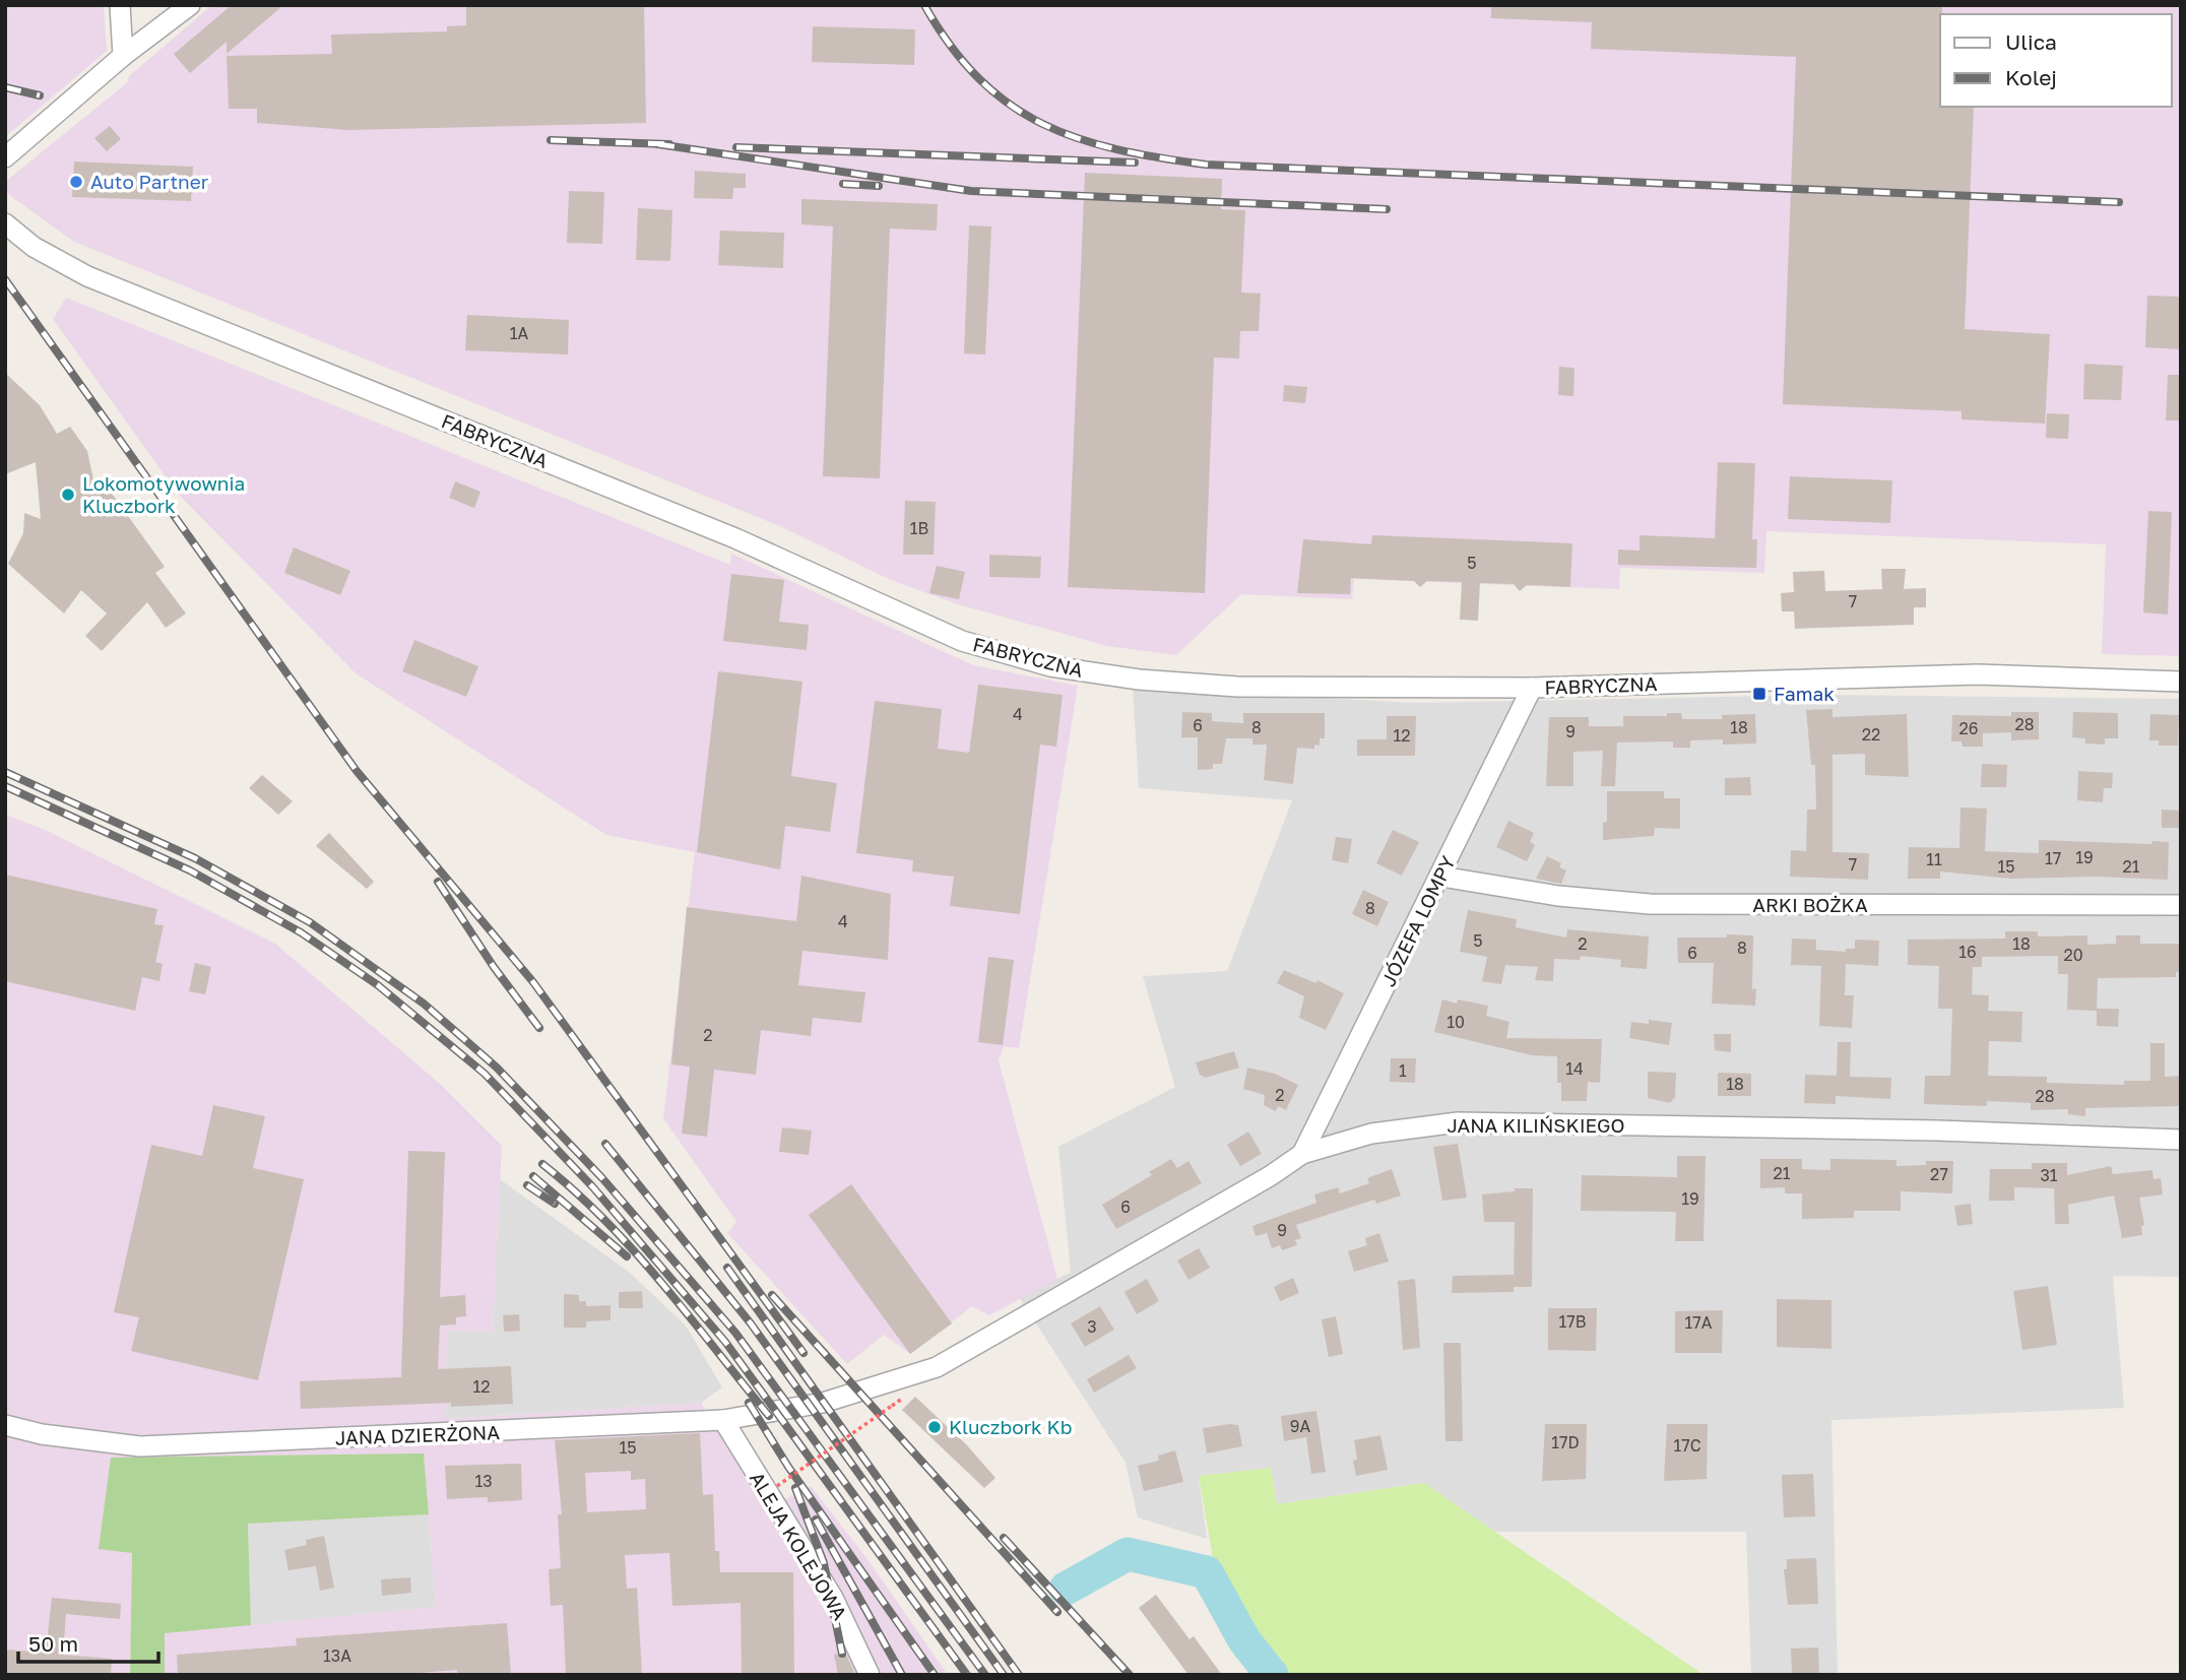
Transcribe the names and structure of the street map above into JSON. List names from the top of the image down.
{
  "streets": {
    "street": [
      "FABRYCZNA",
      "ARKI BOŻKA",
      "JÓZEFA LOMPY",
      "JANA KILIŃSKIEGO",
      "JANA DZIERŻONA",
      "ALEJA KOLEJOWA"
    ]
  },
  "crossings": [
    ["FABRYCZNA", "JÓZEFA LOMPY"],
    ["ARKI BOŻKA", "JÓZEFA LOMPY"],
    ["JÓZEFA LOMPY", "JANA KILIŃSKIEGO"],
    ["JANA KILIŃSKIEGO", "JANA DZIERŻONA"],
    ["JANA DZIERŻONA", "ALEJA KOLEJOWA"]
  ],
  "places": {
    "other": ["Auto Partner", "Lokomotywownia Kluczbork", "Kluczbork Kb"],
    "transit": ["Famak"]
  },
  "house_numbers": [
    "1A",
    "1B",
    "5",
    "7",
    "4",
    "28",
    "6",
    "8",
    "18",
    "26",
    "9",
    "22",
    "12",
    "19",
    "17",
    "11",
    "7",
    "15",
    "21",
    "8",
    "4",
    "5",
    "2",
    "18",
    "8",
    "16",
    "6",
    "20",
    "10",
    "2",
    "14",
    "1",
    "18",
    "2",
    "28",
    "21",
    "27",
    "31",
    "19",
    "6",
    "9",
    "17B",
    "17A",
    "3",
    "12",
    "9A",
    "17D",
    "17C",
    "15",
    "13",
    "13A"
  ],
  "legend": ["Ulica", "Kolej"],
  "scale_bar": "50 m"
}
